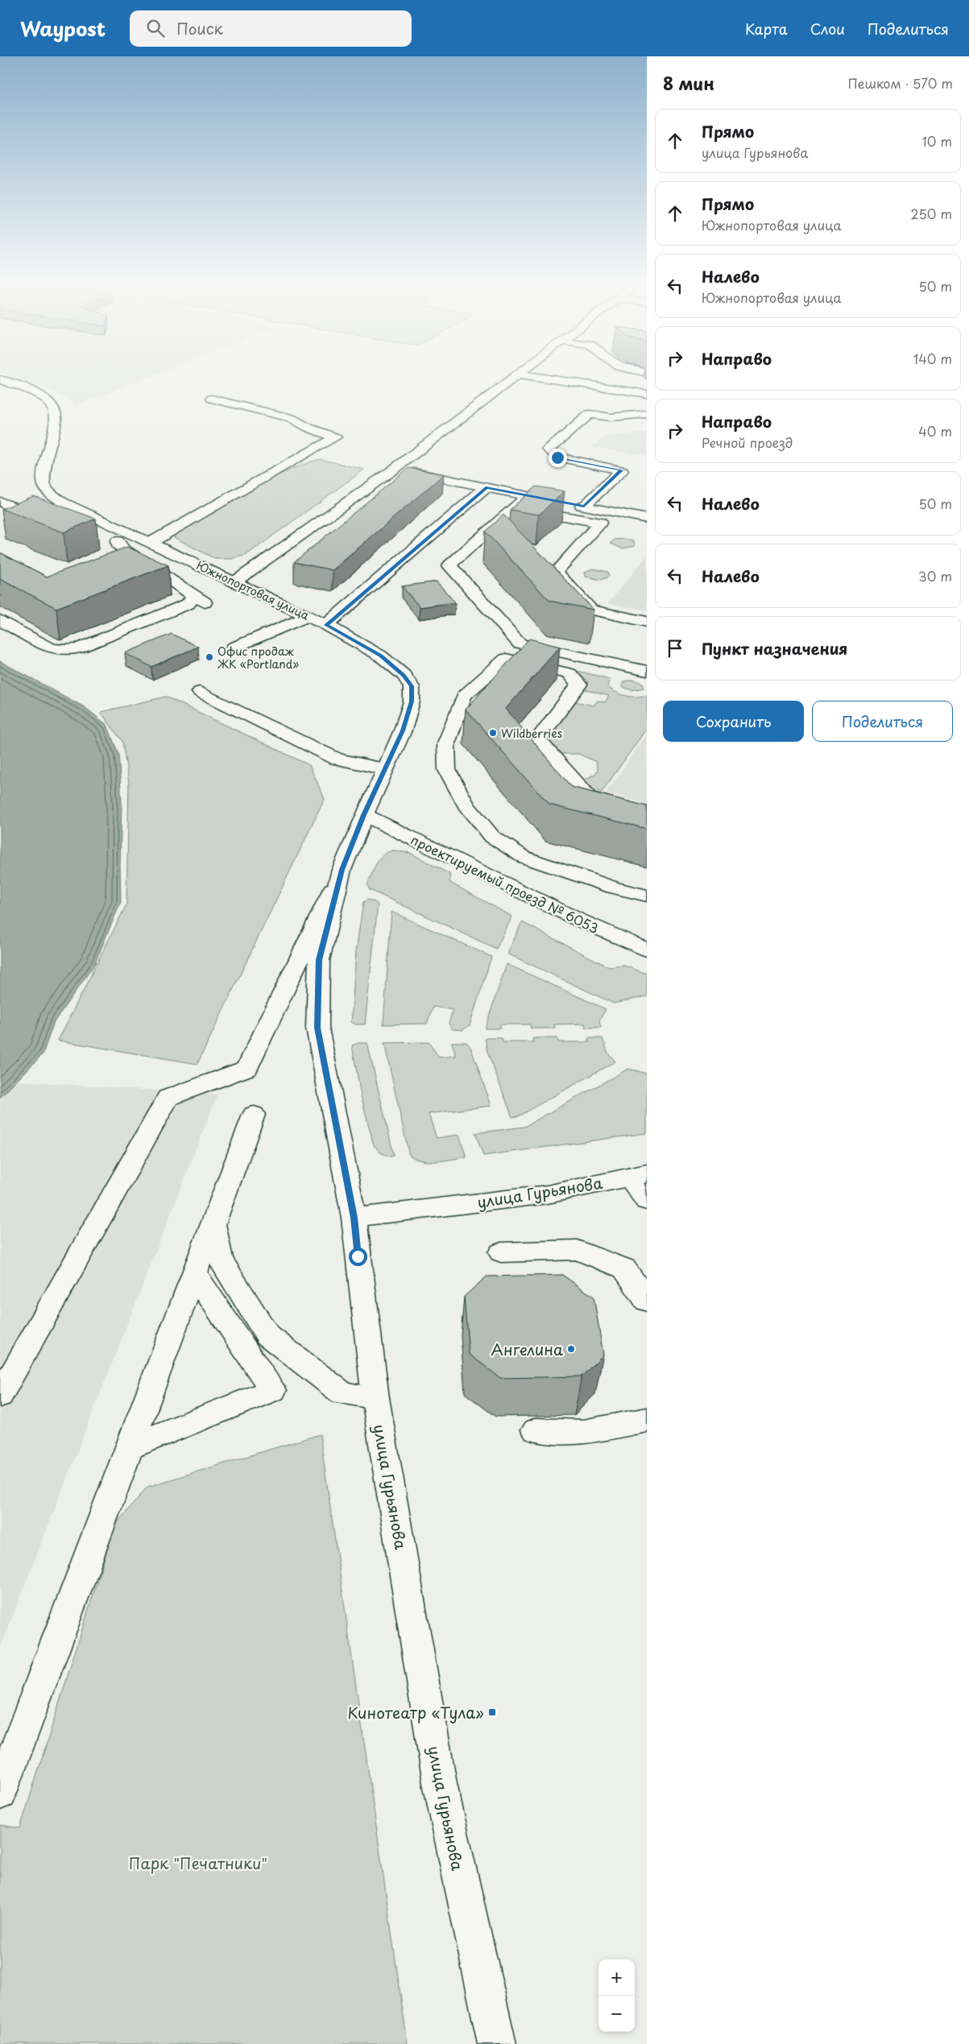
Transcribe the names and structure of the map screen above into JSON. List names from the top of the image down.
{
  "streets": {
    "main road": ["Южнопортовая улица", "проектируемый проезд № 6053", "улица Гурьянова"]
  },
  "crossings": [
    ["Южнопортовая улица", "проектируемый проезд № 6053"],
    ["Южнопортовая улица", "улица Гурьянова"]
  ],
  "parks": ["Парк \"Печатники\""],
  "places": {
    "other": ["Офис продаж ЖК «Portland»", "Wildberries", "Ангелина"],
    "transit": ["Кинотеатр «Тула»"]
  },
  "page": {
    "header": "Waypost",
    "search": "Поиск",
    "nav": ["Карта", "Слои", "Поделиться"],
    "heading": ["8 мин", "Пешком · 570 m"],
    "list": [
      ["Прямо", "улица Гурьянова", "10 m"],
      ["Прямо", "Южнопортовая улица", "250 m"],
      ["Налево", "Южнопортовая улица", "50 m"],
      ["Направо", "140 m"],
      ["Направо", "Речной проезд", "40 m"],
      ["Налево", "50 m"],
      ["Налево", "30 m"],
      "Пункт назначения"
    ],
    "buttons": ["Сохранить", "Поделиться"],
    "map_buttons": ["+", "−"]
  }
}
